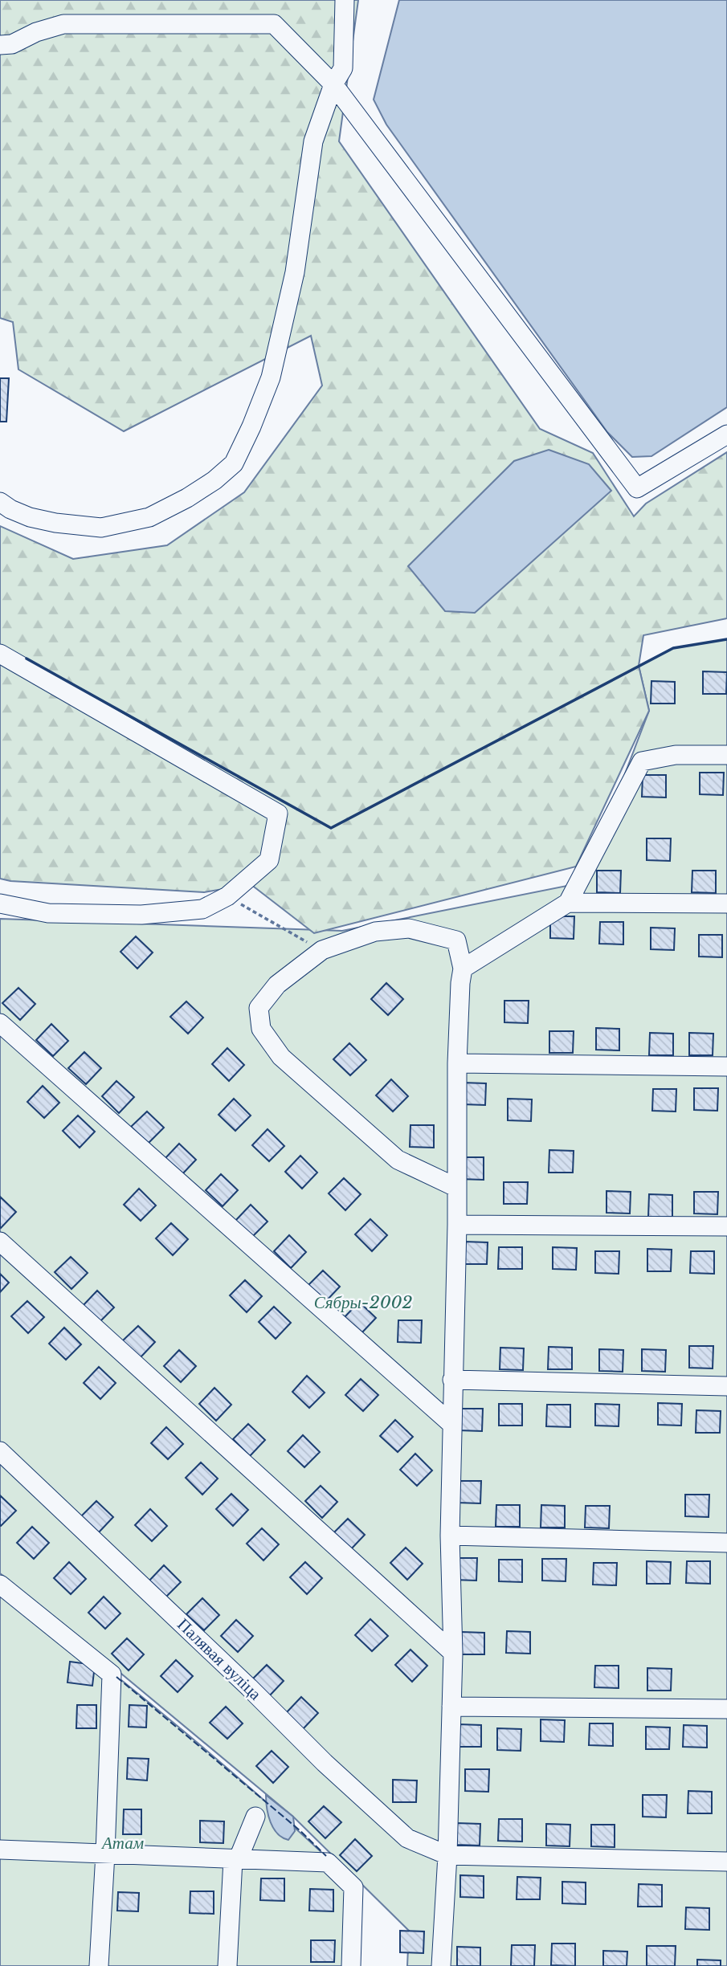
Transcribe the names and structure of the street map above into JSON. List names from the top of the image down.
{
  "streets": {
    "street": ["Палявая вуліца"]
  },
  "parks": ["Сябры-2002", "Атам"]
}
